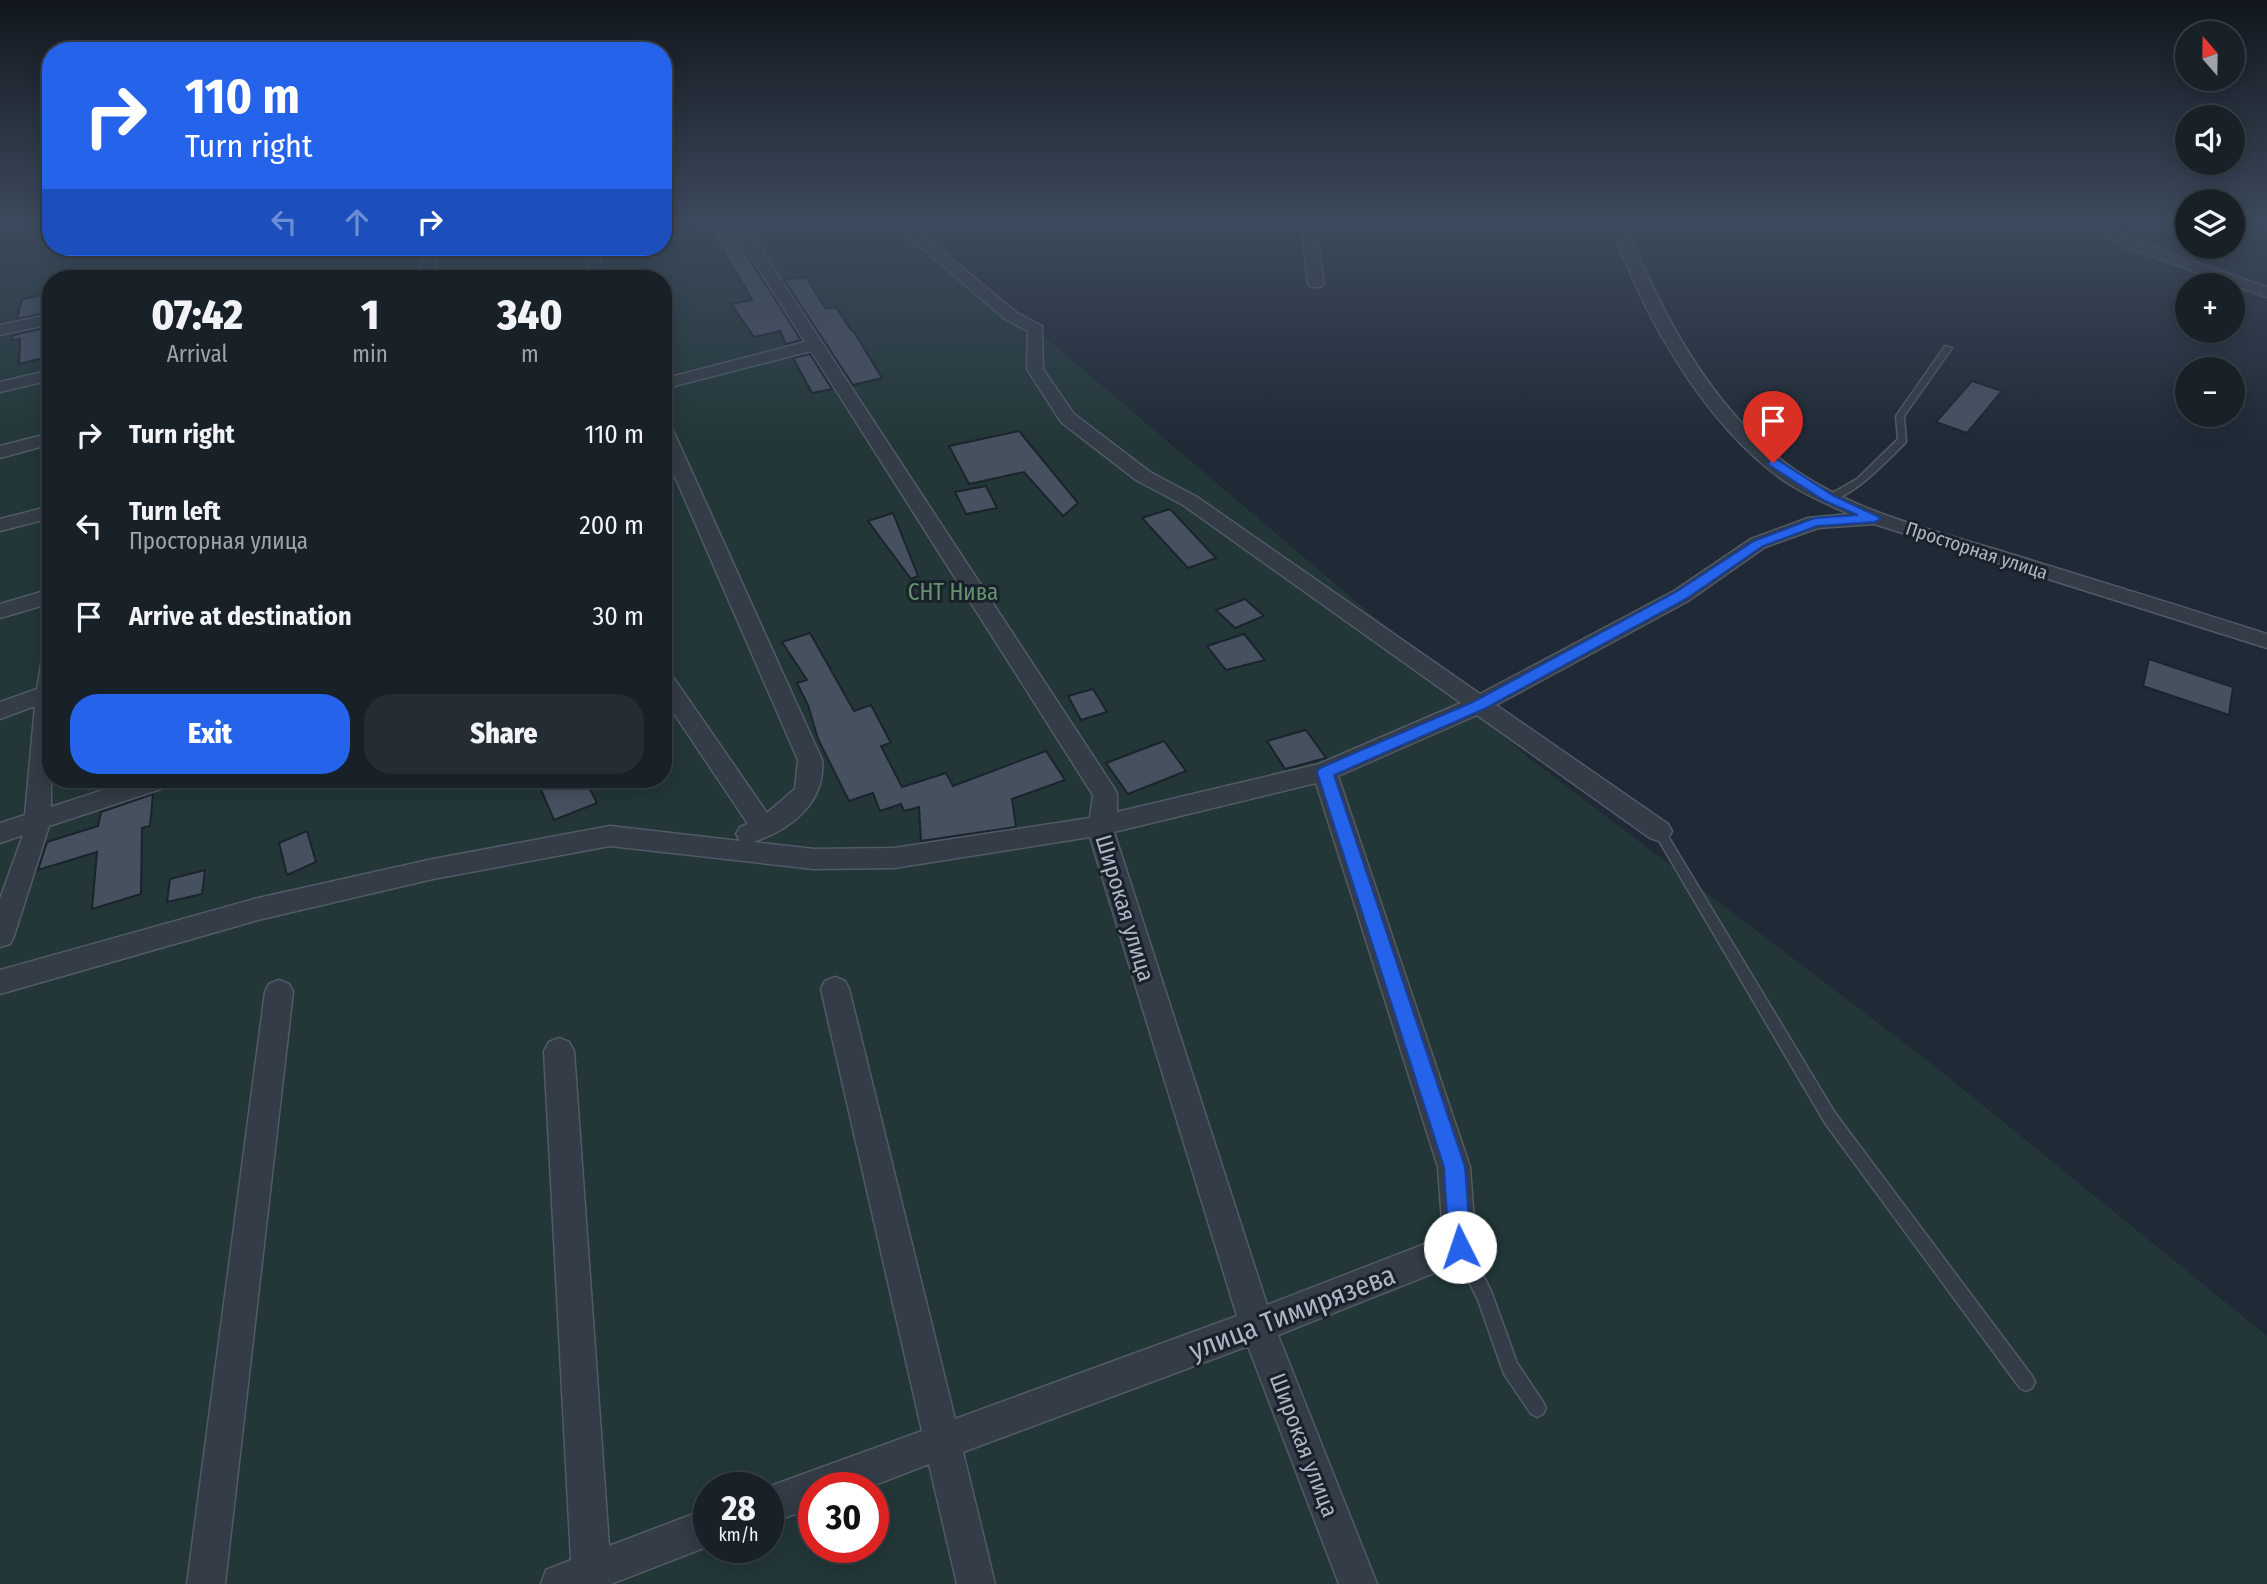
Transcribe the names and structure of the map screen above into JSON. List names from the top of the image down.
{
  "streets": {
    "street": ["Просторная улица", "Широкая улица", "улица Тимирязева"]
  },
  "crossings": [
    ["Широкая улица", "улица Тимирязева"]
  ],
  "parks": ["СНТ Нива"],
  "north": "top",
  "page": {
    "map_buttons": ["+", "−"],
    "turn": ["110 m", "Turn right"],
    "eta": [
      "07:42",
      "Arrival",
      "1",
      "min",
      "340",
      "m"
    ],
    "list": [
      {
        "name": "Turn right",
        "value": "110 m"
      },
      {
        "name": "Turn left",
        "note": "Просторная улица",
        "value": "200 m"
      },
      {
        "name": "Arrive at destination",
        "value": "30 m"
      }
    ],
    "buttons": ["Exit", "Share"],
    "speed": "28 km/h",
    "limit": "30"
  }
}
